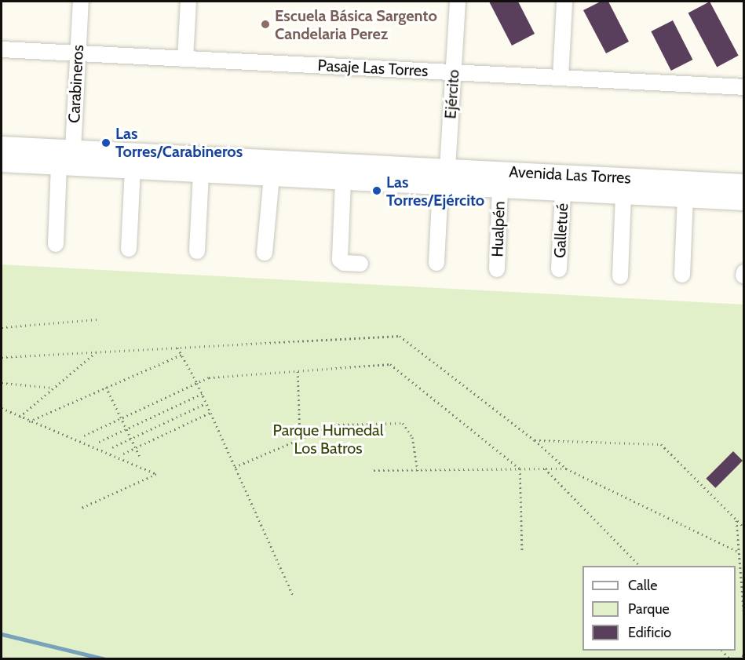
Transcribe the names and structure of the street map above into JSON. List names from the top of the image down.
{
  "streets": {
    "street": [
      "Pasaje Las Torres",
      "Carabineros",
      "Ejército",
      "Avenida Las Torres",
      "Hualpén",
      "Galletué"
    ]
  },
  "crossings": [
    ["Pasaje Las Torres", "Carabineros"],
    ["Pasaje Las Torres", "Ejército"],
    ["Carabineros", "Avenida Las Torres"],
    ["Ejército", "Avenida Las Torres"],
    ["Avenida Las Torres", "Hualpén"],
    ["Avenida Las Torres", "Galletué"]
  ],
  "parks": ["Parque Humedal Los Batros"],
  "places": ["Escuela Básica Sargento Candelaria Perez", "Las Torres/Carabineros", "Las Torres/Ejército"],
  "legend": ["Calle", "Parque", "Edificio"]
}
